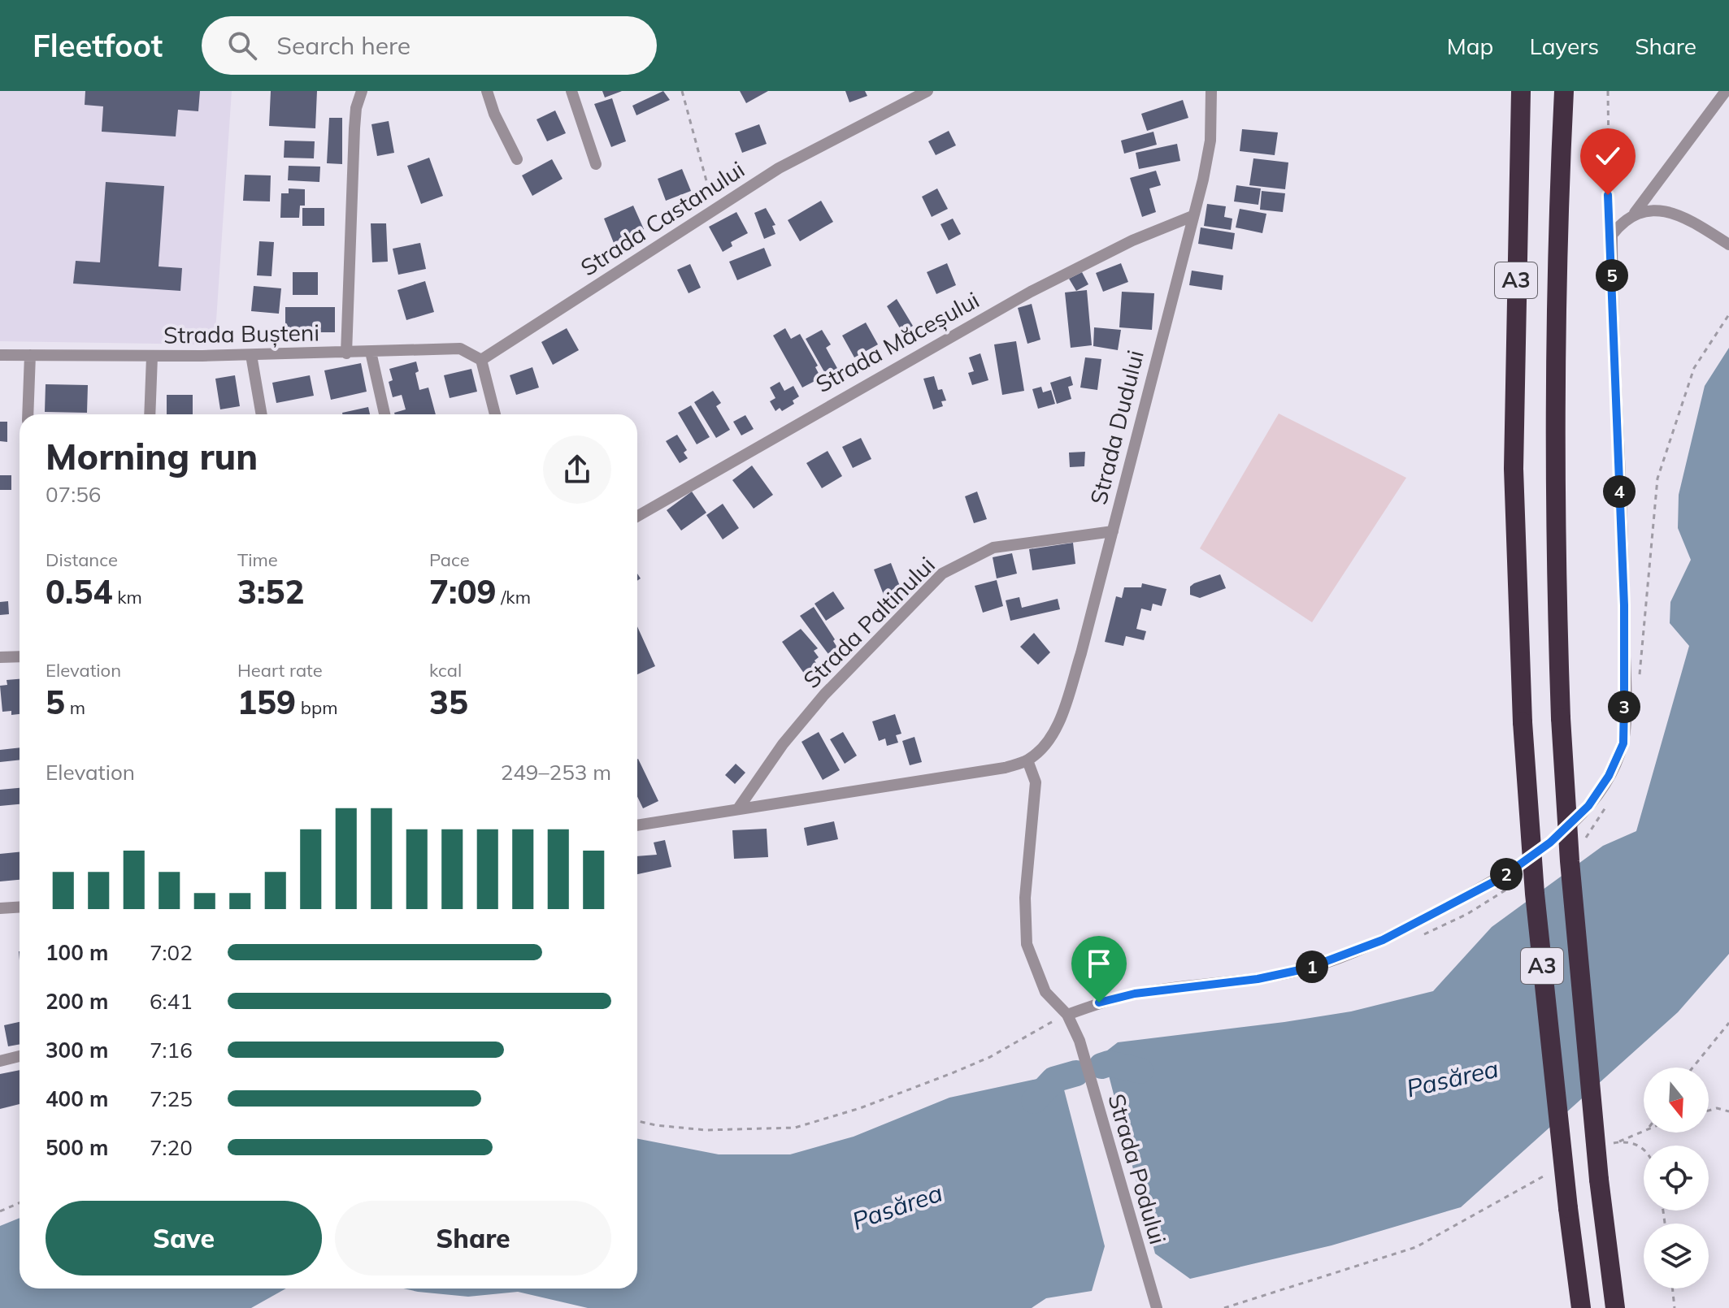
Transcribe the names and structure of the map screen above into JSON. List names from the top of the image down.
{
  "streets": {
    "highway": ["A3"],
    "street": [
      "Strada Castanului",
      "Strada Bușteni",
      "Strada Măceșului",
      "Strada Dudului",
      "Strada Paltinului",
      "Strada Podului"
    ]
  },
  "crossings": [
    ["Strada Castanului", "Strada Bușteni"],
    ["Strada Măceșului", "Strada Dudului"],
    ["Strada Dudului", "Strada Paltinului"]
  ],
  "water": ["Pasărea"],
  "north": "bottom",
  "page": {
    "header": "Fleetfoot",
    "search": "Search here",
    "nav": ["Map", "Layers", "Share"],
    "pins": [
      "5",
      "4",
      "3",
      "2",
      "1"
    ],
    "heading": ["Morning run", "07:56"],
    "stats": [
      ["Distance", "0.54 km"],
      ["Time", "3:52"],
      ["Pace", "7:09 /km"],
      ["Elevation", "5 m"],
      ["Heart rate", "159 bpm"],
      ["kcal", "35"]
    ],
    "chart": ["Elevation", "249–253 m"],
    "list": [
      {
        "name": "100 m",
        "note": "7:02"
      },
      {
        "name": "200 m",
        "note": "6:41"
      },
      {
        "name": "300 m",
        "note": "7:16"
      },
      {
        "name": "400 m",
        "note": "7:25"
      },
      {
        "name": "500 m",
        "note": "7:20"
      }
    ],
    "buttons": ["Save", "Share"]
  }
}
